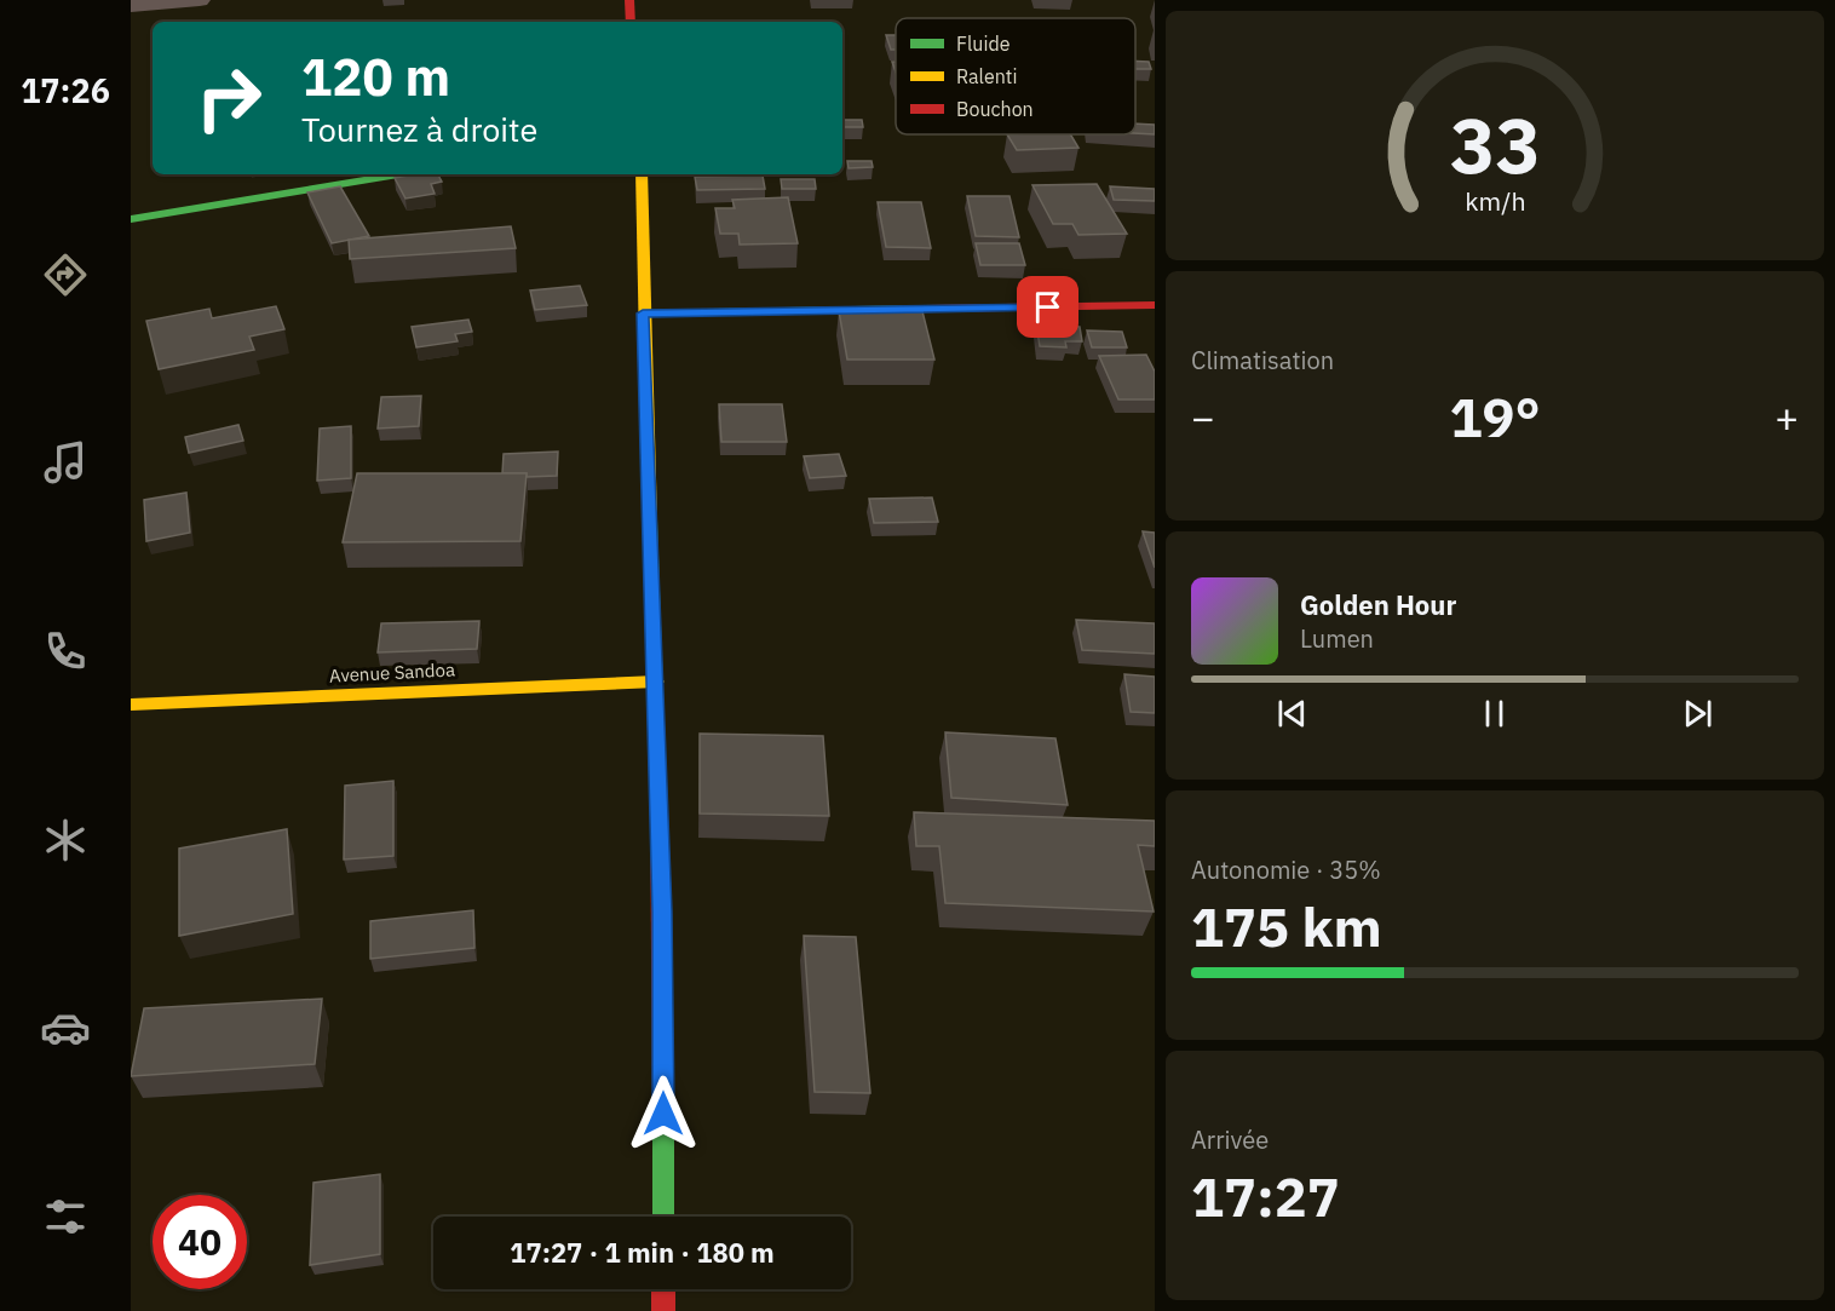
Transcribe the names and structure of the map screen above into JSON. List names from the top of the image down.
{
  "streets": {
    "street": ["Avenue Sandoa"]
  },
  "legend": ["Fluide", "Ralenti", "Bouchon"],
  "page": {
    "tabs": "17:26",
    "turn": ["120 m", "Tournez à droite"],
    "tile": [
      "Climatisation",
      ["Autonomie · 35%", "175 km"],
      ["Arrivée", "17:27"]
    ],
    "heat": ["−", "19°", "+"],
    "song": ["Golden Hour", "Lumen"],
    "limit": "40",
    "trip": "17:27 · 1 min · 180 m",
    "gauge": ["33", "km/h"]
  }
}
